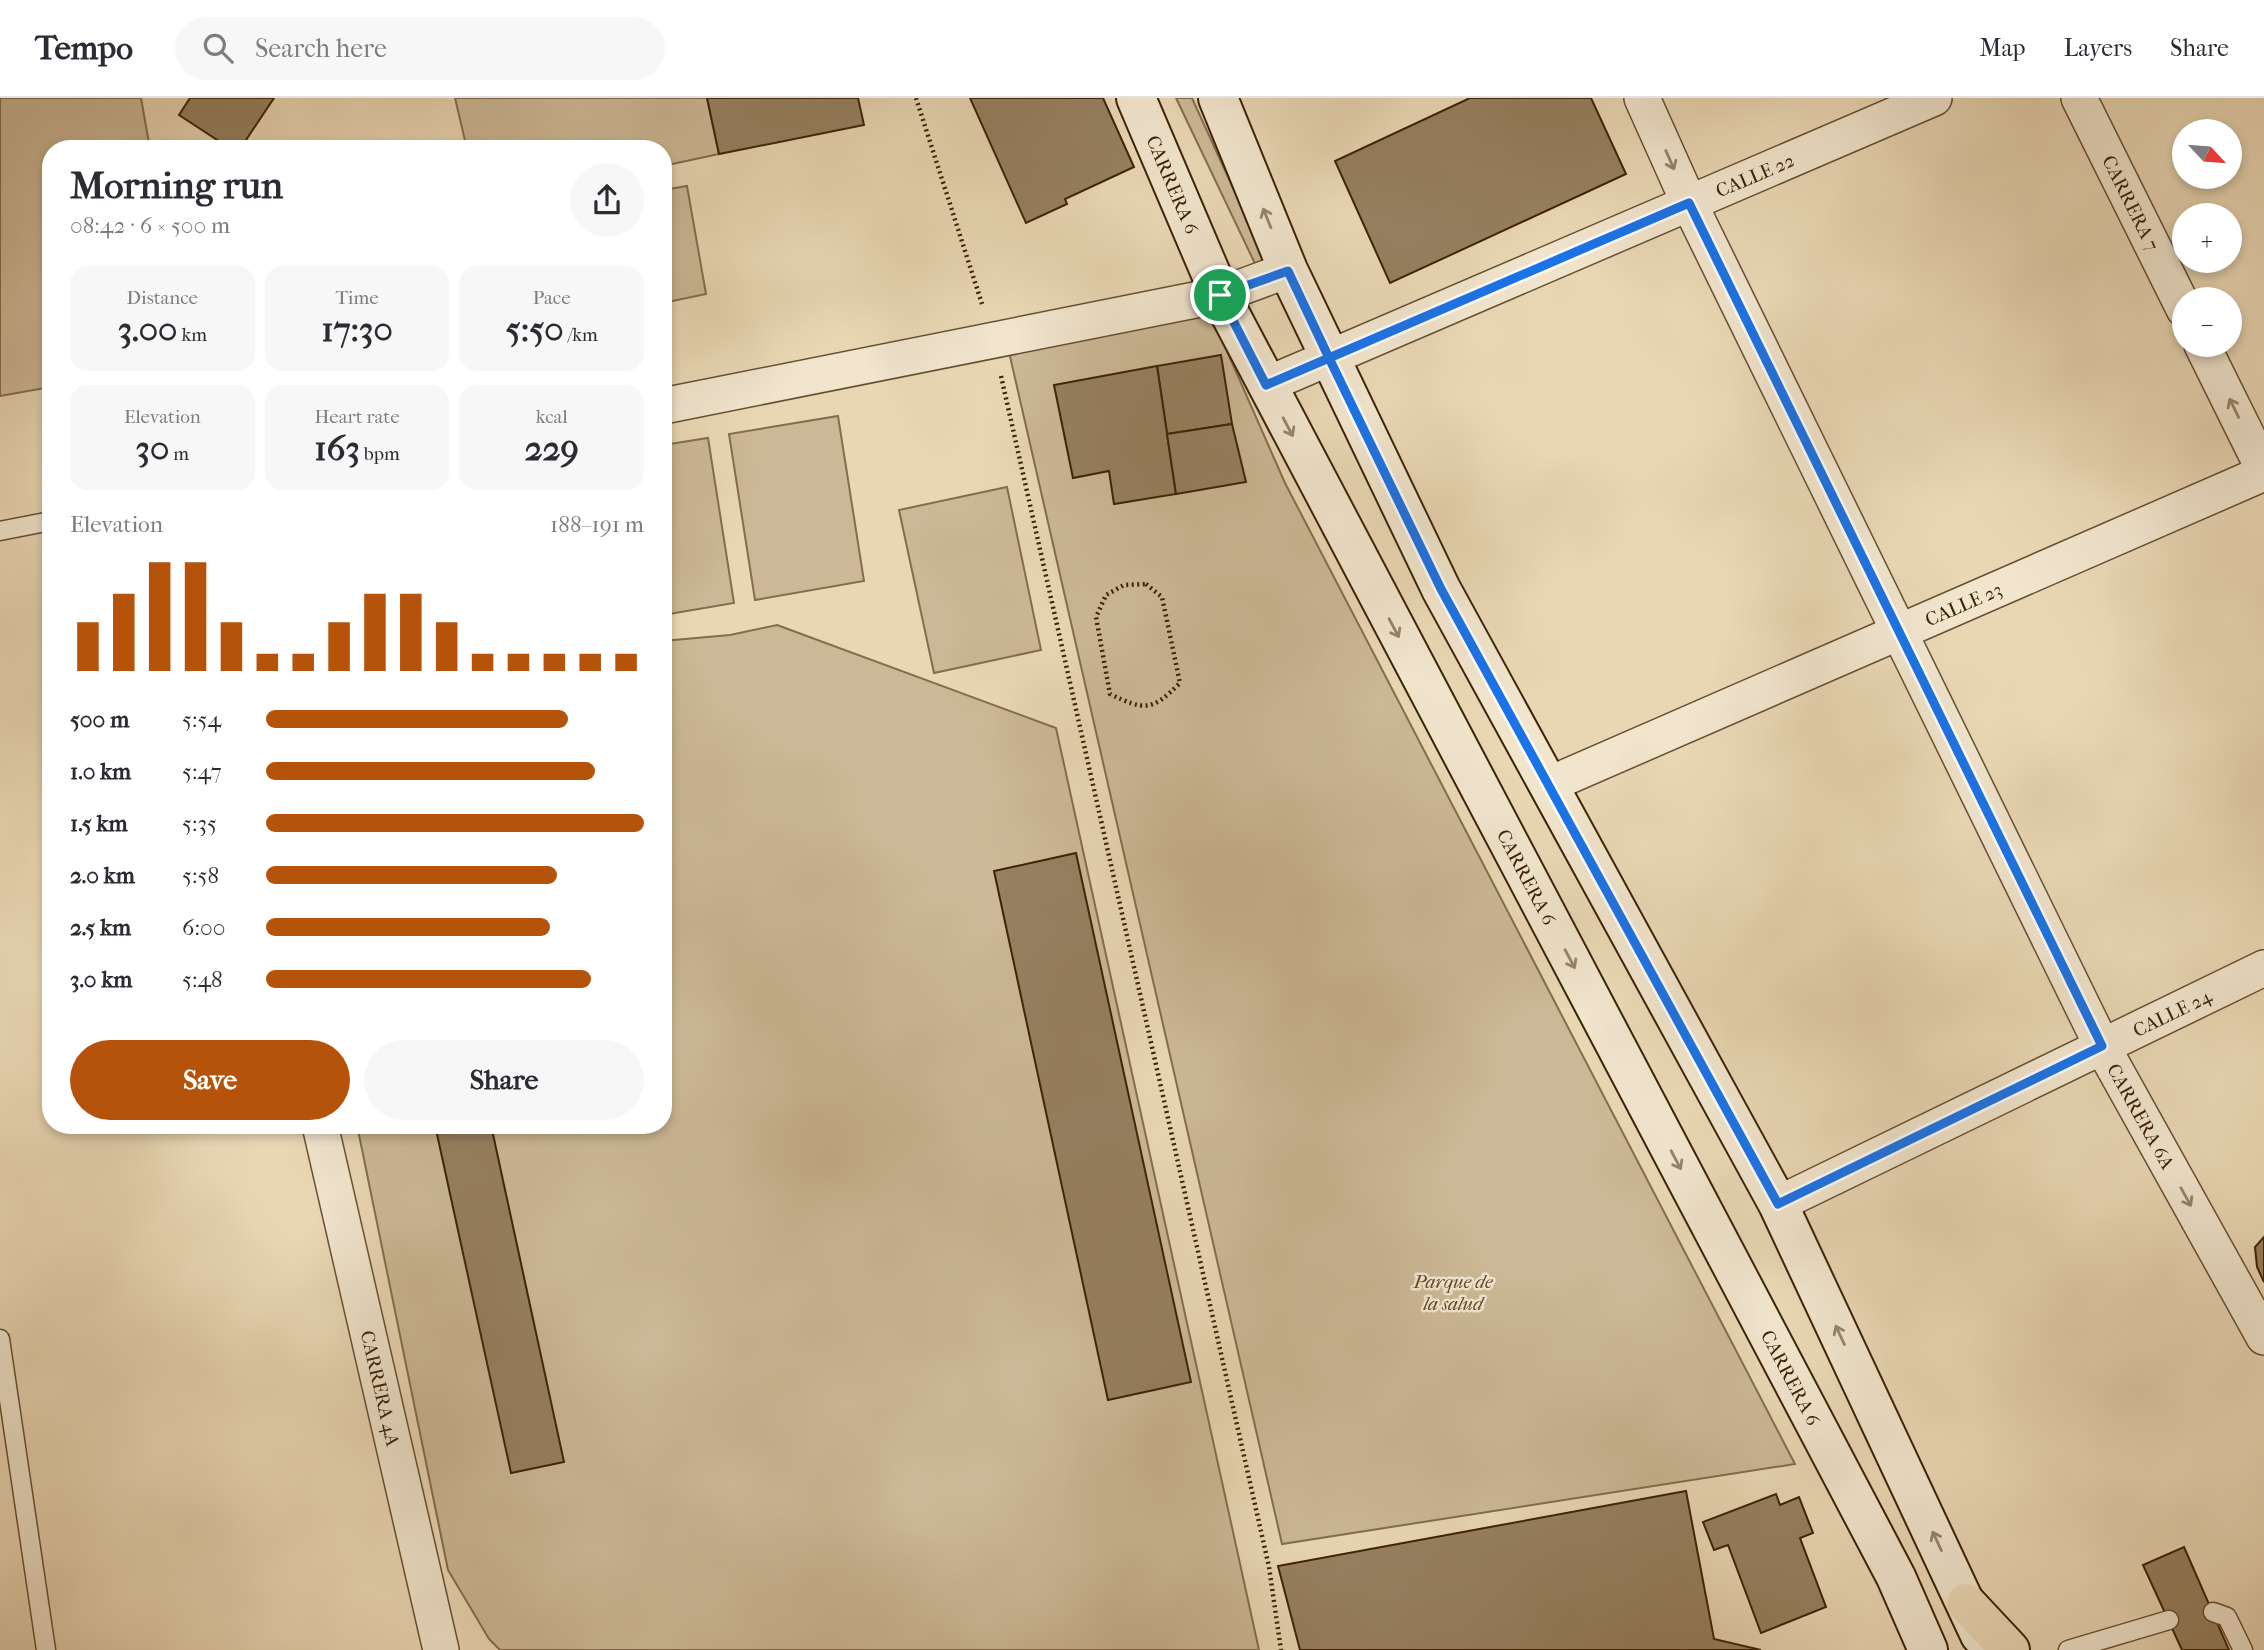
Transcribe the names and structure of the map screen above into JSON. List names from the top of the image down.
{
  "streets": {
    "main road": ["CARRERA 6"],
    "street": [
      "CALLE 22",
      "CARRERA 7",
      "CALLE 23",
      "CALLE 24",
      "CARRERA 6A",
      "CARRERA 4A"
    ]
  },
  "crossings": [
    ["CALLE 22", "CARRERA 6"],
    ["CALLE 22", "CARRERA 6A"],
    ["CALLE 23", "CARRERA 6A"],
    ["CALLE 24", "CARRERA 6A"]
  ],
  "parks": ["Parque de la salud"],
  "north": "bottom right",
  "page": {
    "header": "Tempo",
    "search": "Search here",
    "nav": ["Map", "Layers", "Share"],
    "map_buttons": ["+", "−"],
    "heading": ["Morning run", "08:42 · 6 × 500 m"],
    "stats": [
      ["Distance", "3.00 km"],
      ["Time", "17:30"],
      ["Pace", "5:50 /km"],
      ["Elevation", "30 m"],
      ["Heart rate", "163 bpm"],
      ["kcal", "229"]
    ],
    "chart": ["Elevation", "188–191 m"],
    "list": [
      {
        "name": "500 m",
        "note": "5:54"
      },
      {
        "name": "1.0 km",
        "note": "5:47"
      },
      {
        "name": "1.5 km",
        "note": "5:35"
      },
      {
        "name": "2.0 km",
        "note": "5:58"
      },
      {
        "name": "2.5 km",
        "note": "6:00"
      },
      {
        "name": "3.0 km",
        "note": "5:48"
      }
    ],
    "buttons": ["Save", "Share"]
  }
}
